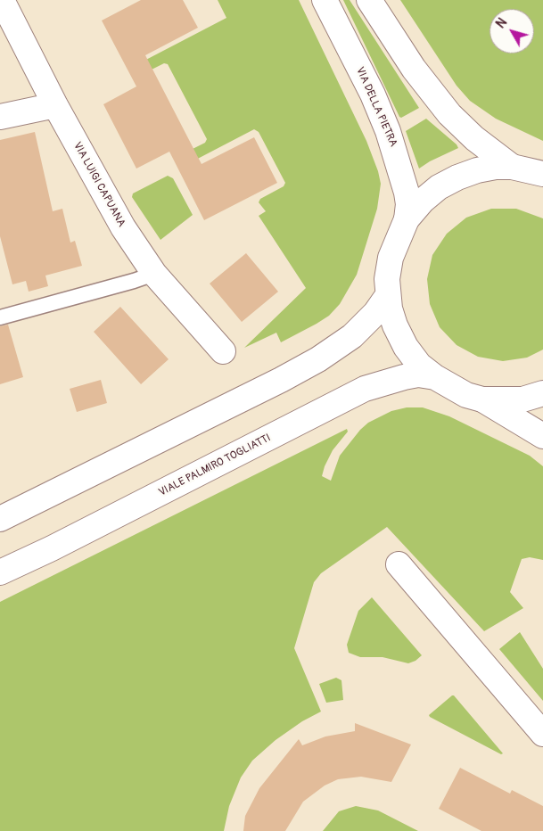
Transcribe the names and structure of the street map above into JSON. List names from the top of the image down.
{
  "streets": {
    "main road": ["VIA DELLA PIETRA", "VIA LUIGI CAPUANA", "VIALE PALMIRO TOGLIATTI"]
  },
  "north": "top left"
}
